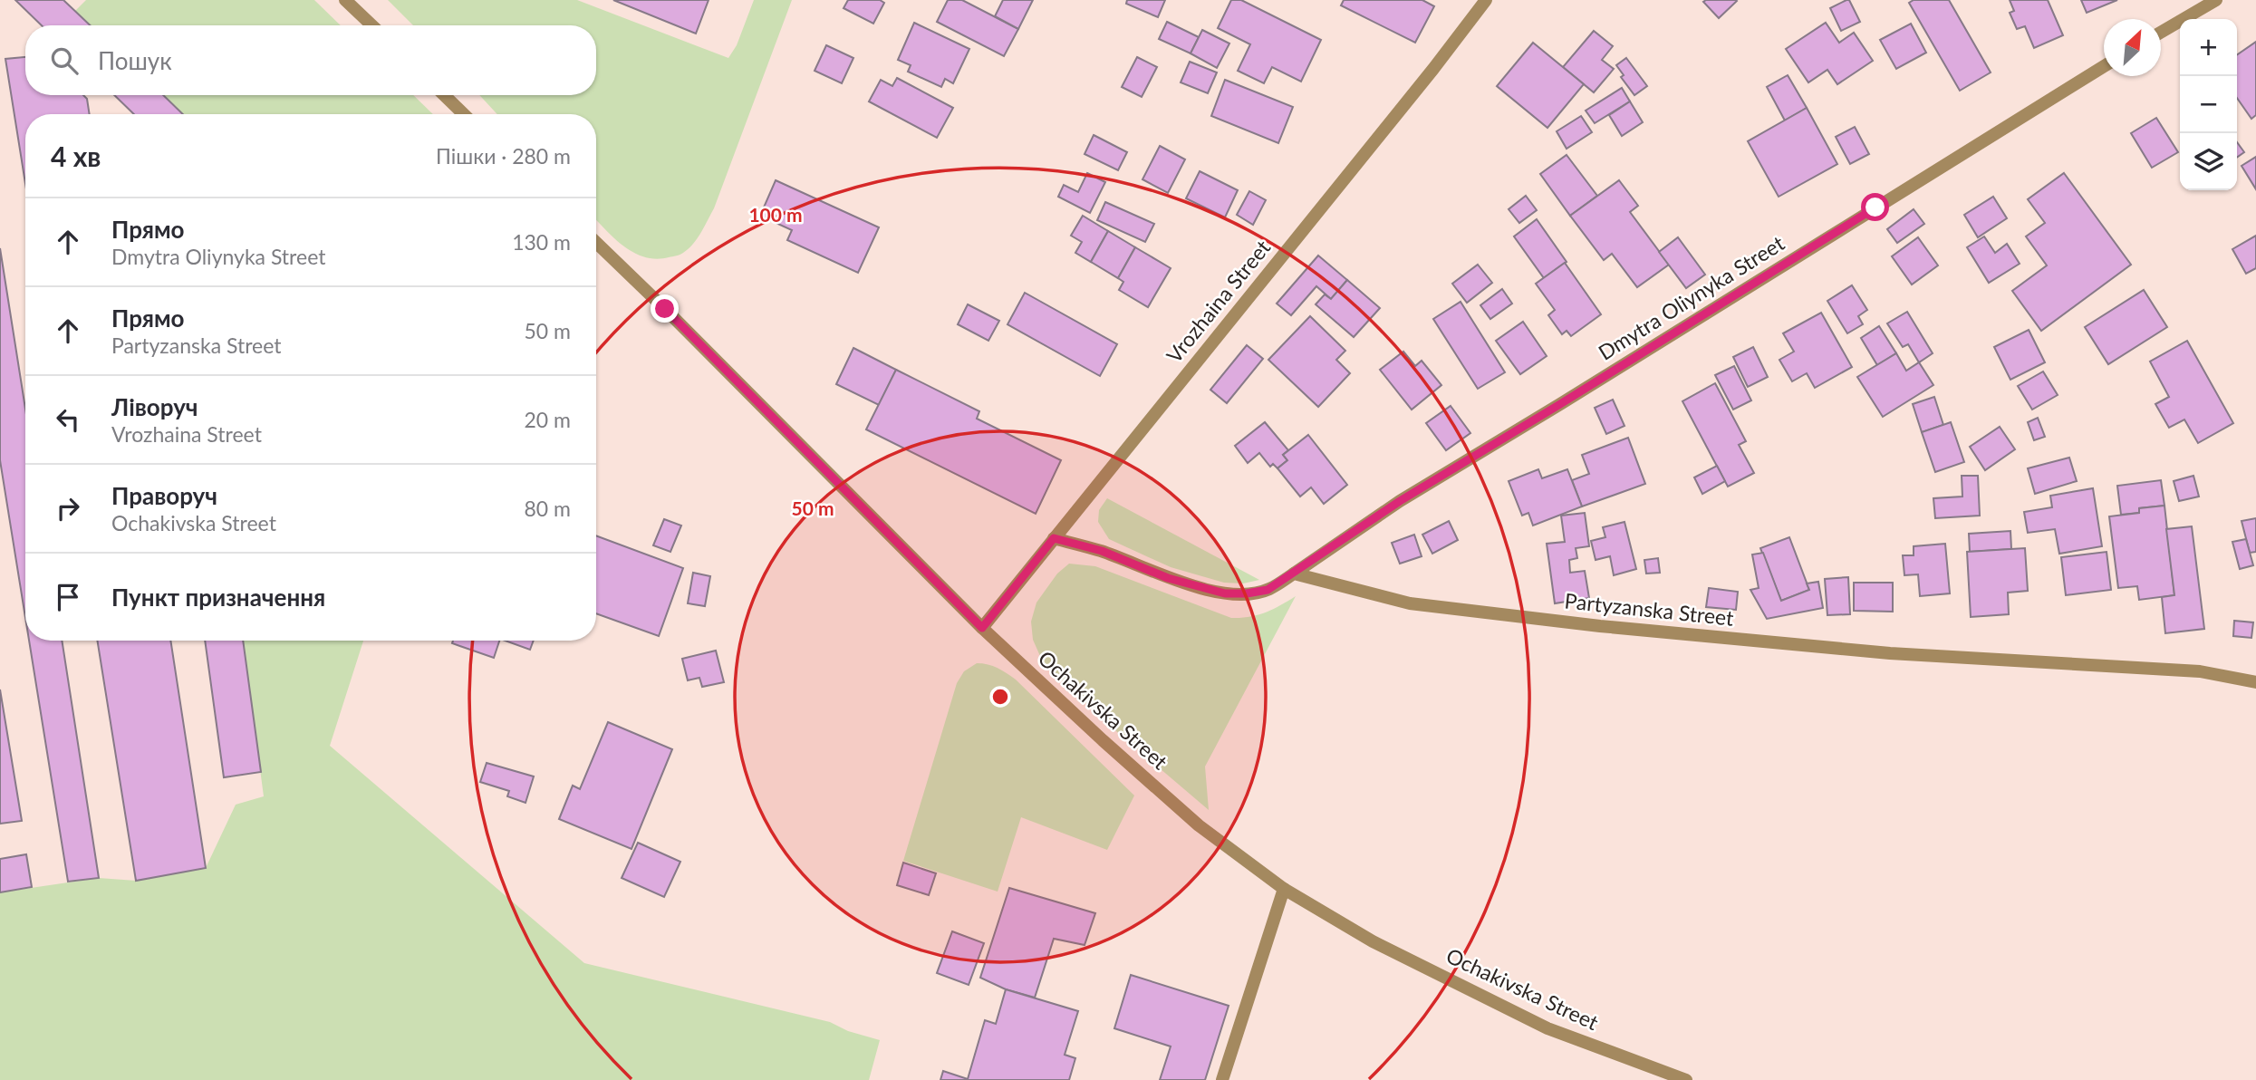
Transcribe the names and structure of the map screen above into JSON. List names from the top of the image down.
{
  "streets": {
    "street": [
      "Dmytra Oliynyka Street",
      "Vrozhaina Street",
      "Partyzanska Street",
      "Ochakivska Street"
    ]
  },
  "crossings": [
    ["Dmytra Oliynyka Street", "Partyzanska Street"],
    ["Vrozhaina Street", "Ochakivska Street"]
  ],
  "north": "top right",
  "page": {
    "map_buttons": ["+", "−"],
    "search": "Пошук",
    "heading": ["4 хв", "Пішки · 280 m"],
    "list": [
      ["Прямо", "Dmytra Oliynyka Street", "130 m"],
      ["Прямо", "Partyzanska Street", "50 m"],
      ["Ліворуч", "Vrozhaina Street", "20 m"],
      ["Праворуч", "Ochakivska Street", "80 m"],
      "Пункт призначення"
    ]
  },
  "rings": ["100 m", "50 m"]
}
